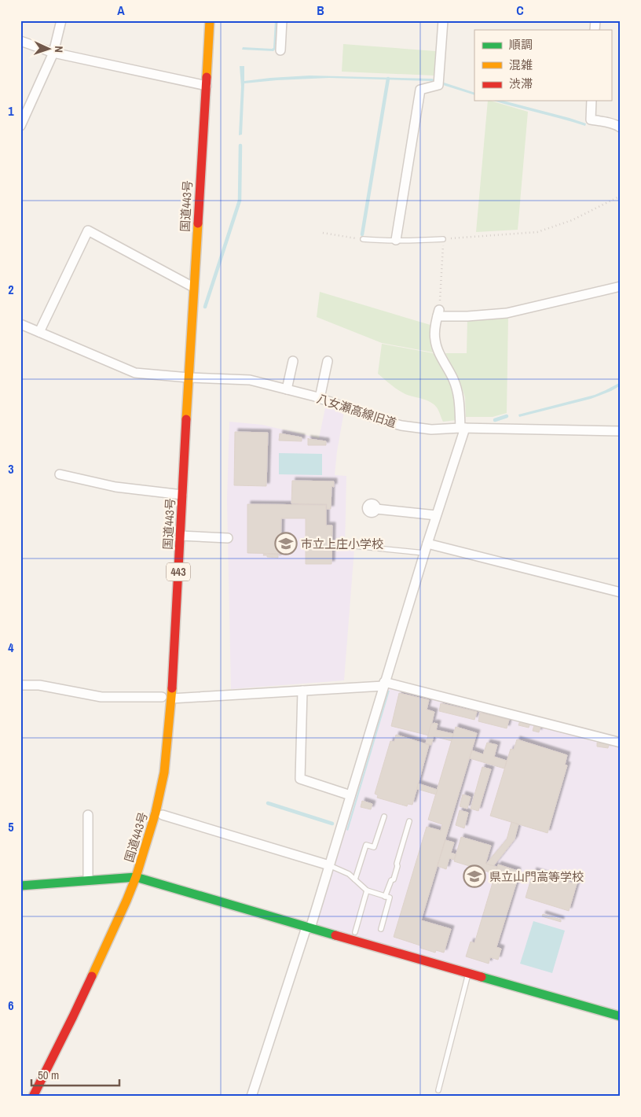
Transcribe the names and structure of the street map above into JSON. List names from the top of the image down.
{
  "streets": {
    "main road": ["国道443号", "443"],
    "street": ["八女瀬高線旧道"]
  },
  "crossings": [
    ["国道443号", "八女瀬高線旧道"]
  ],
  "places": {
    "school or university": ["市立上庄小学校", "県立山門高等学校"]
  },
  "legend": ["順調", "混雑", "渋滞"],
  "scale_bar": "50 m",
  "north": "right",
  "grid": {
    "columns": ["A", "B", "C"],
    "rows": [
      "1",
      "2",
      "3",
      "4",
      "5",
      "6"
    ]
  }
}
